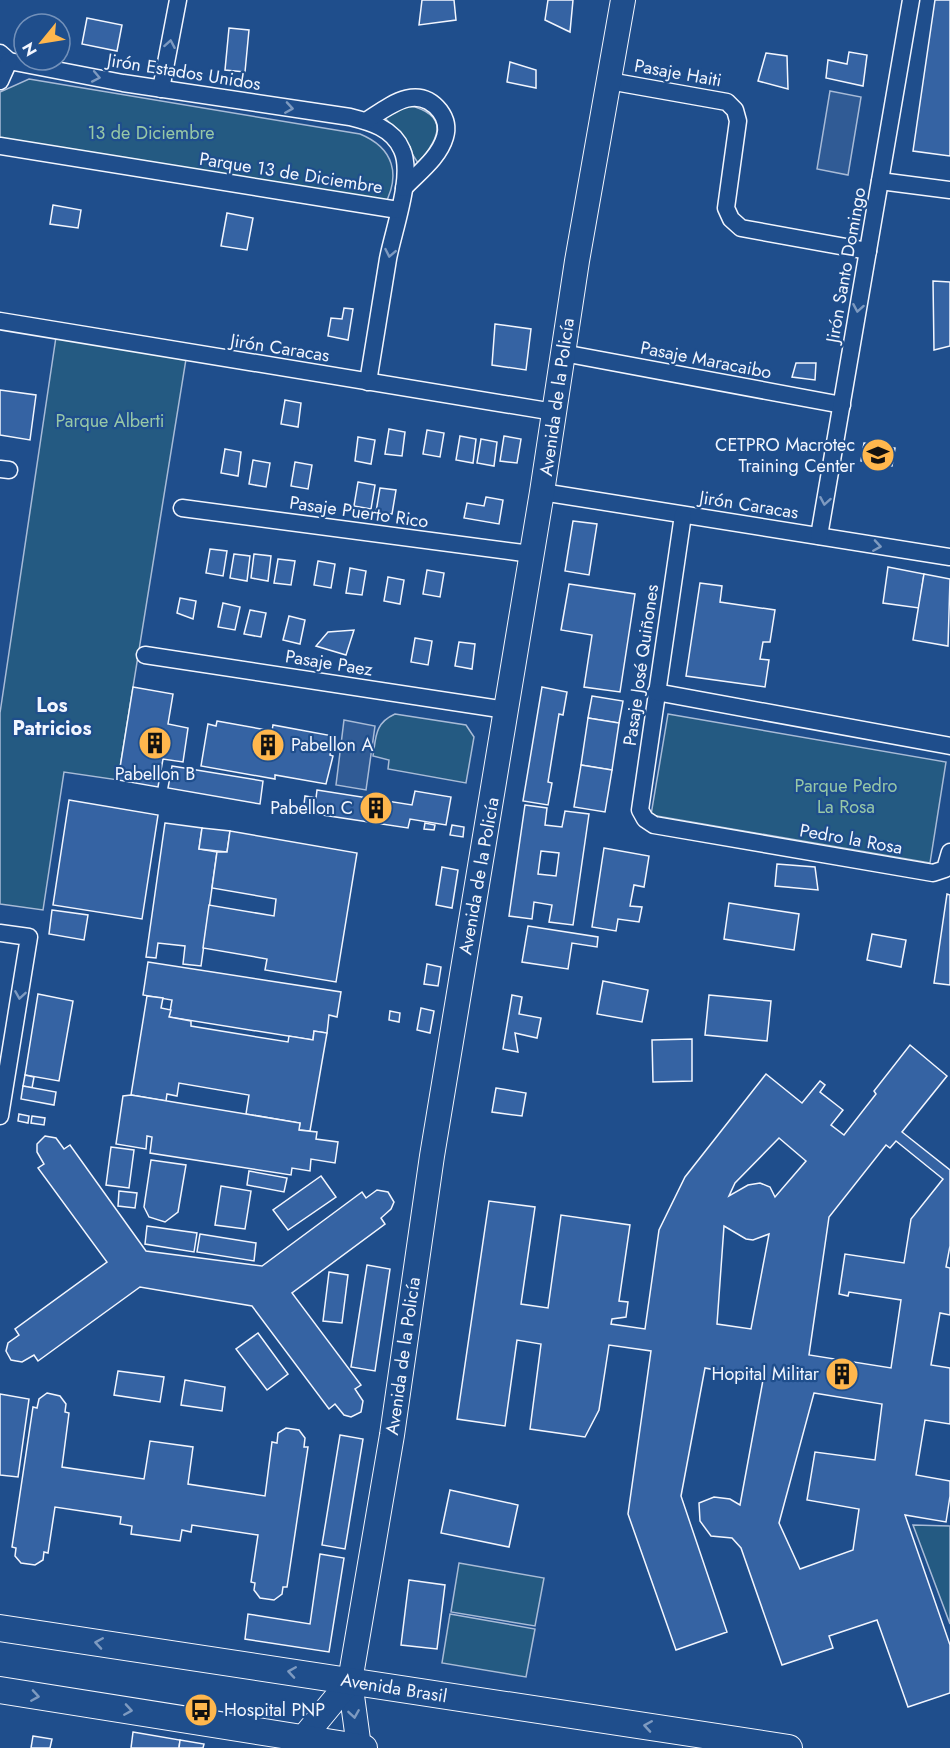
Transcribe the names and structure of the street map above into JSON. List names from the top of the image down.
{
  "streets": {
    "main road": ["Avenida Brasil"],
    "street": [
      "Jirón Estados Unidos",
      "Pasaje Haiti",
      "Parque 13 de Diciembre",
      "Jirón Santo Domingo",
      "Jirón Caracas",
      "Pasaje Maracaibo",
      "Avenida de la Policía",
      "Pasaje Puerto Rico",
      "Pasaje Paez",
      "Pasaje José Quiñones",
      "Pedro la Rosa"
    ]
  },
  "crossings": [
    ["Jirón Estados Unidos", "Parque 13 de Diciembre"],
    ["Jirón Estados Unidos", "Jirón Caracas"],
    ["Pasaje Haiti", "Jirón Santo Domingo"],
    ["Pasaje Haiti", "Avenida de la Policía"],
    ["Jirón Santo Domingo", "Jirón Caracas"],
    ["Jirón Santo Domingo", "Pasaje Maracaibo"],
    ["Jirón Caracas", "Avenida de la Policía"],
    ["Jirón Caracas", "Pasaje José Quiñones"],
    ["Pasaje Maracaibo", "Avenida de la Policía"],
    ["Avenida de la Policía", "Pasaje Puerto Rico"],
    ["Avenida de la Policía", "Pasaje Paez"],
    ["Avenida de la Policía", "Avenida Brasil"],
    ["Pasaje José Quiñones", "Pedro la Rosa"]
  ],
  "one_way": ["Jirón Santo Domingo"],
  "districts": ["Los Patricios"],
  "parks": ["13 de Diciembre", "Parque Alberti", "Parque Pedro La Rosa"],
  "places": {
    "school or university": ["CETPRO Macrotec Training Center"],
    "building": [
      "Pabellon B",
      "Pabellon A",
      "Pabellon C",
      "Hopital Militar"
    ],
    "bus stop": ["Hospital PNP"]
  },
  "north": "bottom left"
}
